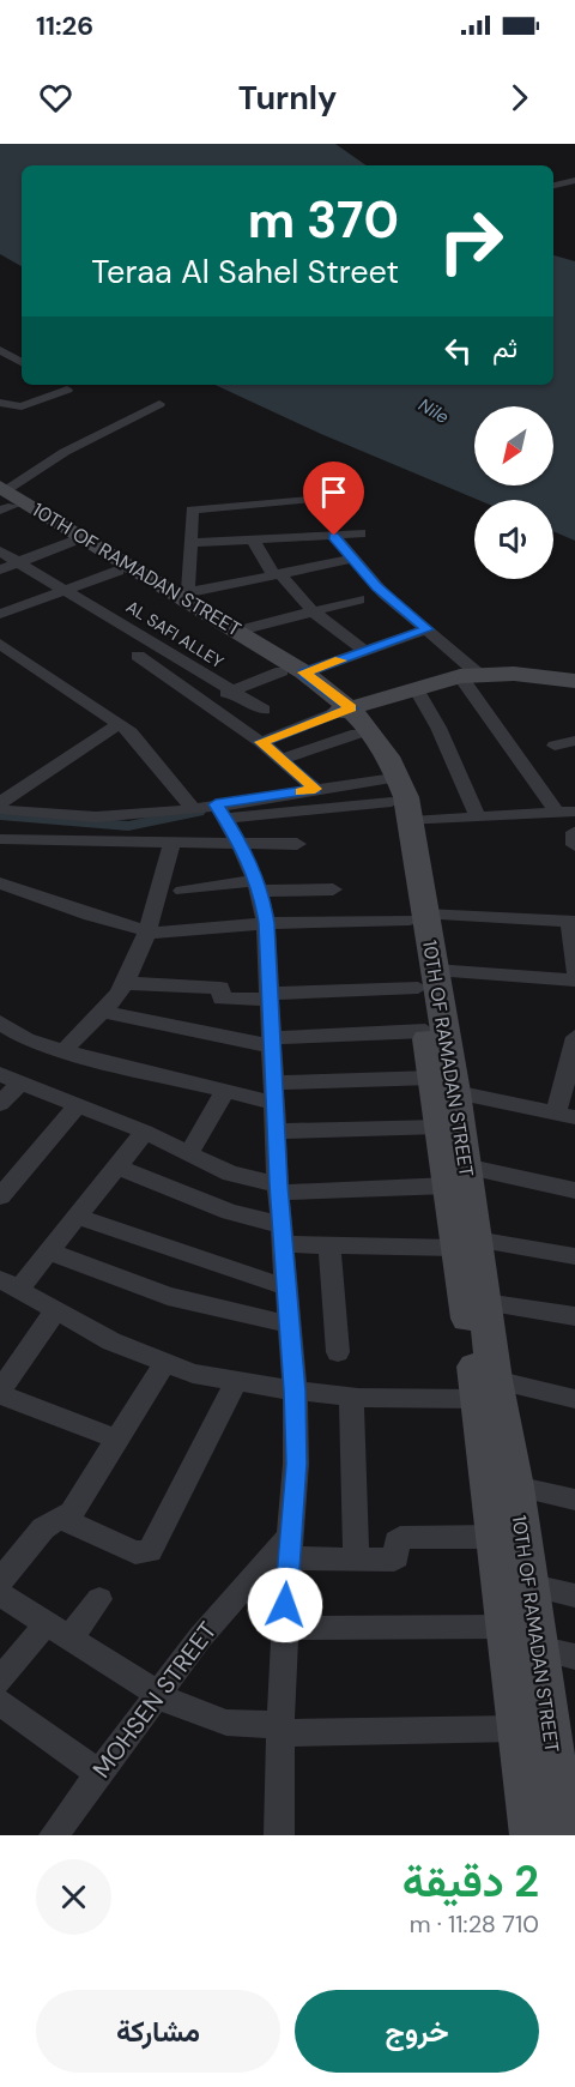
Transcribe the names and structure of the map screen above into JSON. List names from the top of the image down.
{
  "streets": {
    "main road": ["10TH OF RAMADAN STREET"],
    "street": ["AL SAFI ALLEY", "MOHSEN STREET"]
  },
  "water": ["Nile"],
  "north": "bottom left",
  "page": {
    "status": "11:26",
    "header": "Turnly",
    "turn": ["370 m", "Teraa Al Sahel Street"],
    "then": "ثم",
    "heading": ["2 دقيقة", "710 m · 11:28"],
    "buttons": ["خروج", "مشاركة"]
  }
}
